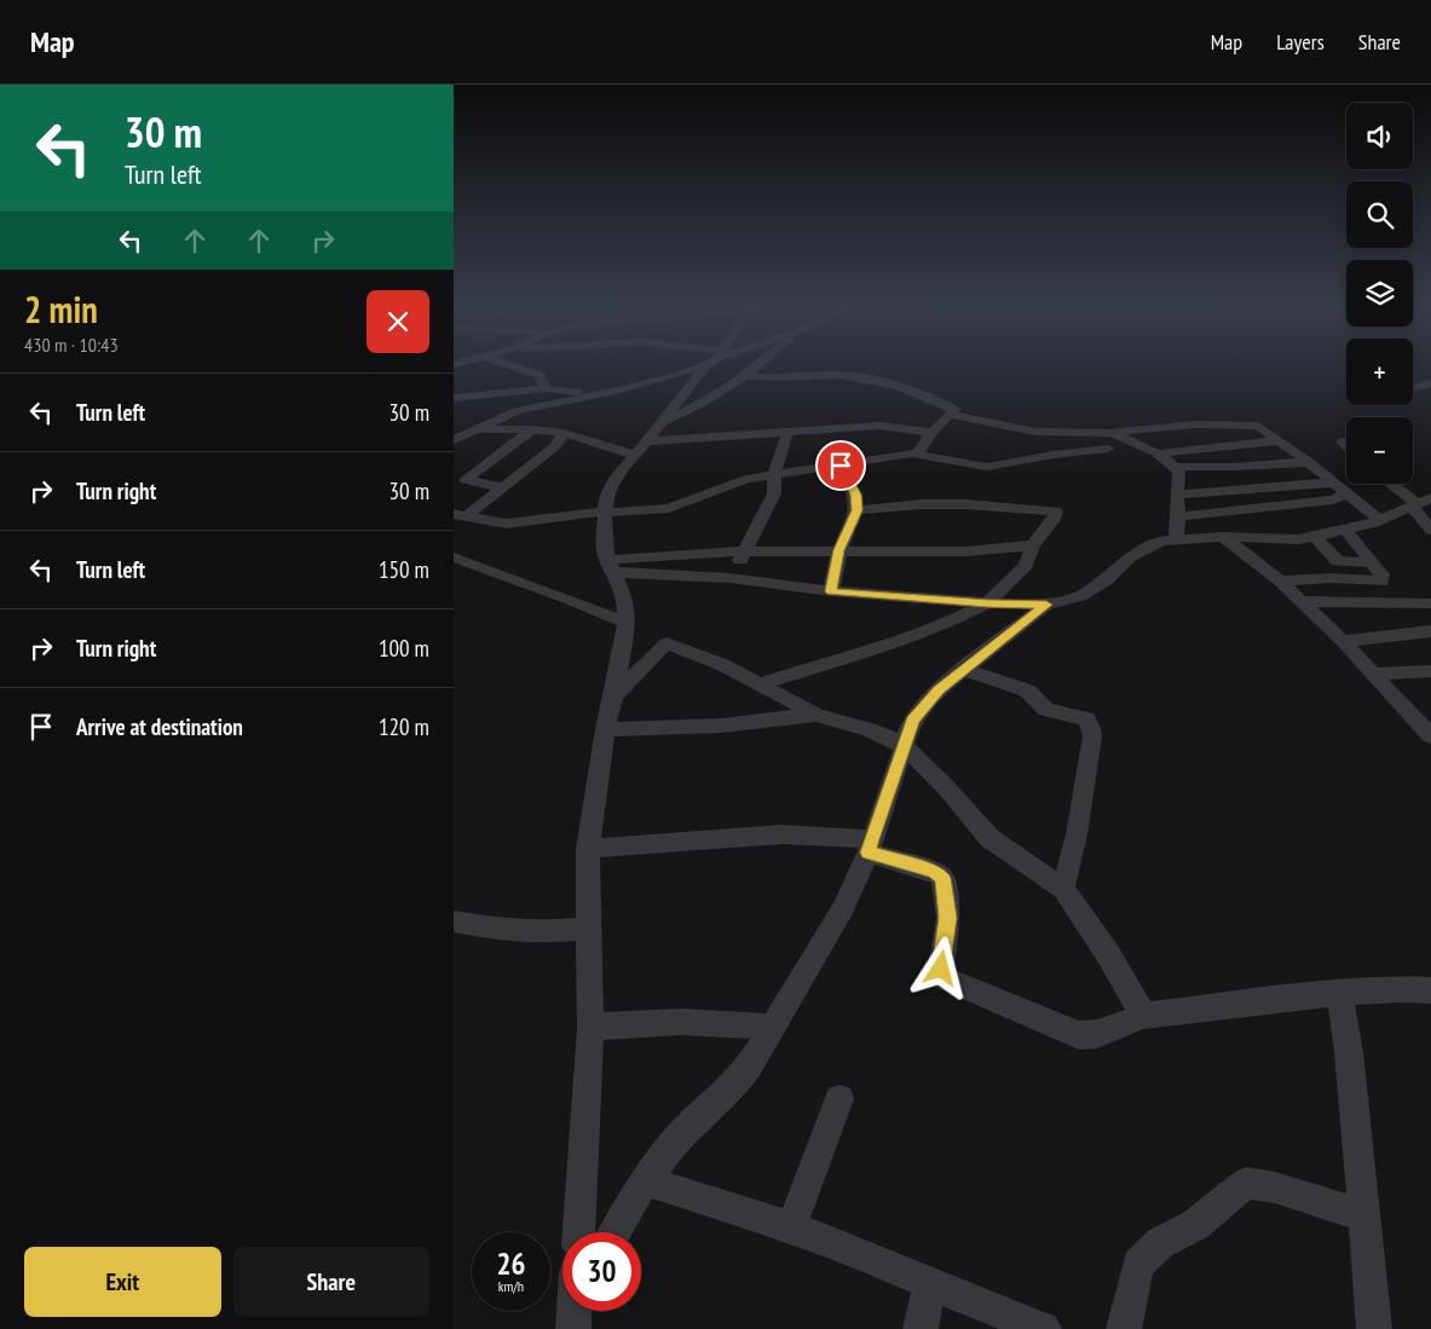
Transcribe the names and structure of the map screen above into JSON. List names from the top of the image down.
{
  "page": {
    "header": "Map",
    "nav": ["Map", "Layers", "Share"],
    "turn": ["30 m", "Turn left"],
    "map_buttons": ["+", "−"],
    "heading": ["2 min", "430 m · 10:43"],
    "list": [
      {
        "name": "Turn left",
        "value": "30 m"
      },
      {
        "name": "Turn right",
        "value": "30 m"
      },
      {
        "name": "Turn left",
        "value": "150 m"
      },
      {
        "name": "Turn right",
        "value": "100 m"
      },
      {
        "name": "Arrive at destination",
        "value": "120 m"
      }
    ],
    "speed": "26 km/h",
    "limit": "30",
    "buttons": ["Exit", "Share"]
  }
}
